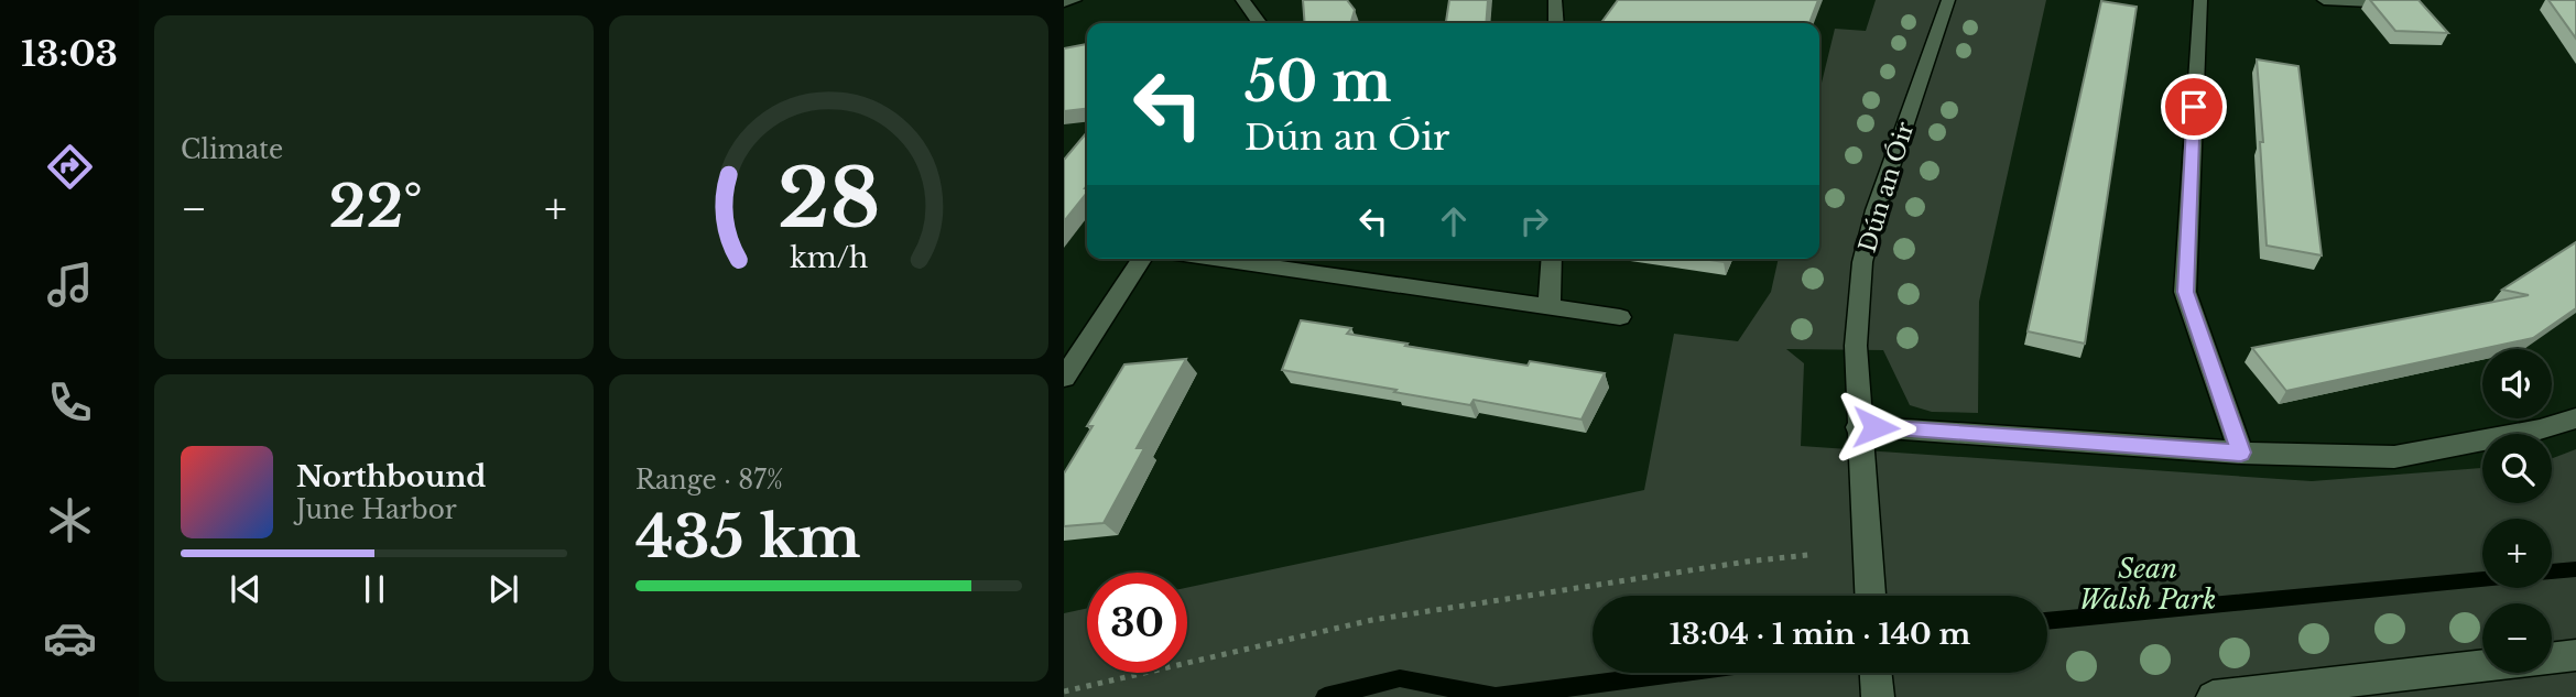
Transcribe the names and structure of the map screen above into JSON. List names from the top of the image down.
{
  "streets": {
    "street": ["Dún an Óir"]
  },
  "parks": ["Sean Walsh Park"],
  "page": {
    "tabs": "13:03",
    "tile": [
      "Climate",
      ["Range · 87%", "435 km"]
    ],
    "turn": ["50 m", "Dún an Óir"],
    "heat": ["−", "22°", "+"],
    "map_buttons": ["+", "−"],
    "song": ["Northbound", "June Harbor"],
    "limit": "30",
    "trip": "13:04 · 1 min · 140 m",
    "gauge": ["28", "km/h"]
  }
}
